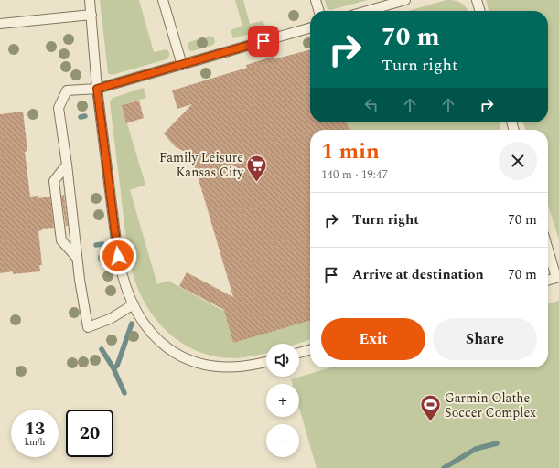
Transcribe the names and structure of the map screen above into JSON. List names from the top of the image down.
{
  "places": {
    "supermarket": ["Family Leisure Kansas City"],
    "sports": ["Garmin Olathe Soccer Complex"]
  },
  "page": {
    "turn": ["70 m", "Turn right"],
    "heading": ["1 min", "140 m · 19:47"],
    "list": [
      {
        "name": "Turn right",
        "value": "70 m"
      },
      {
        "name": "Arrive at destination",
        "value": "70 m"
      }
    ],
    "buttons": ["Exit", "Share"],
    "map_buttons": ["+", "−"],
    "speed": "13 km/h",
    "limit": "20"
  }
}
